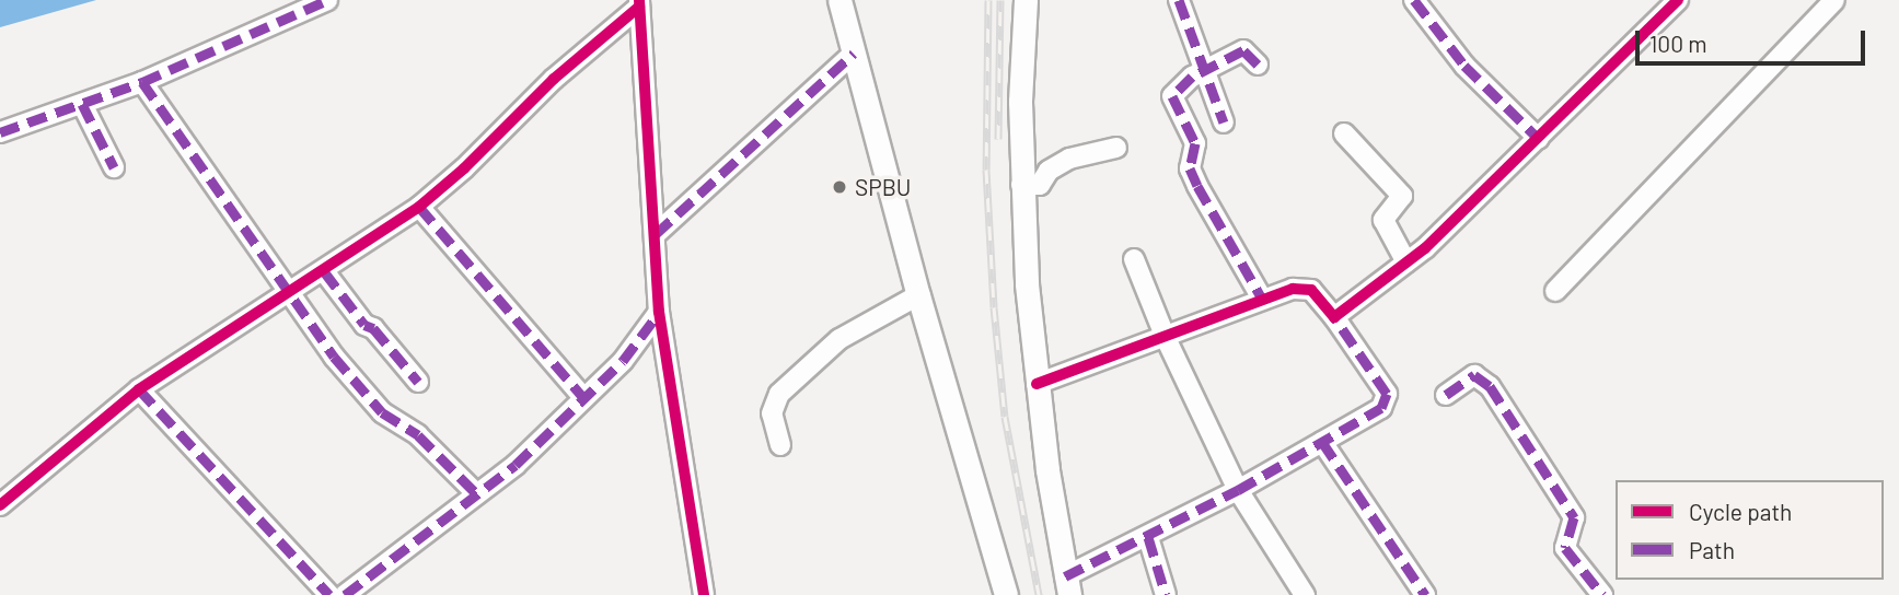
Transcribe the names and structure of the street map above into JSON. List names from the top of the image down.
{
  "places": ["SPBU"],
  "legend": ["Cycle path", "Path"],
  "scale_bar": "100 m"
}
